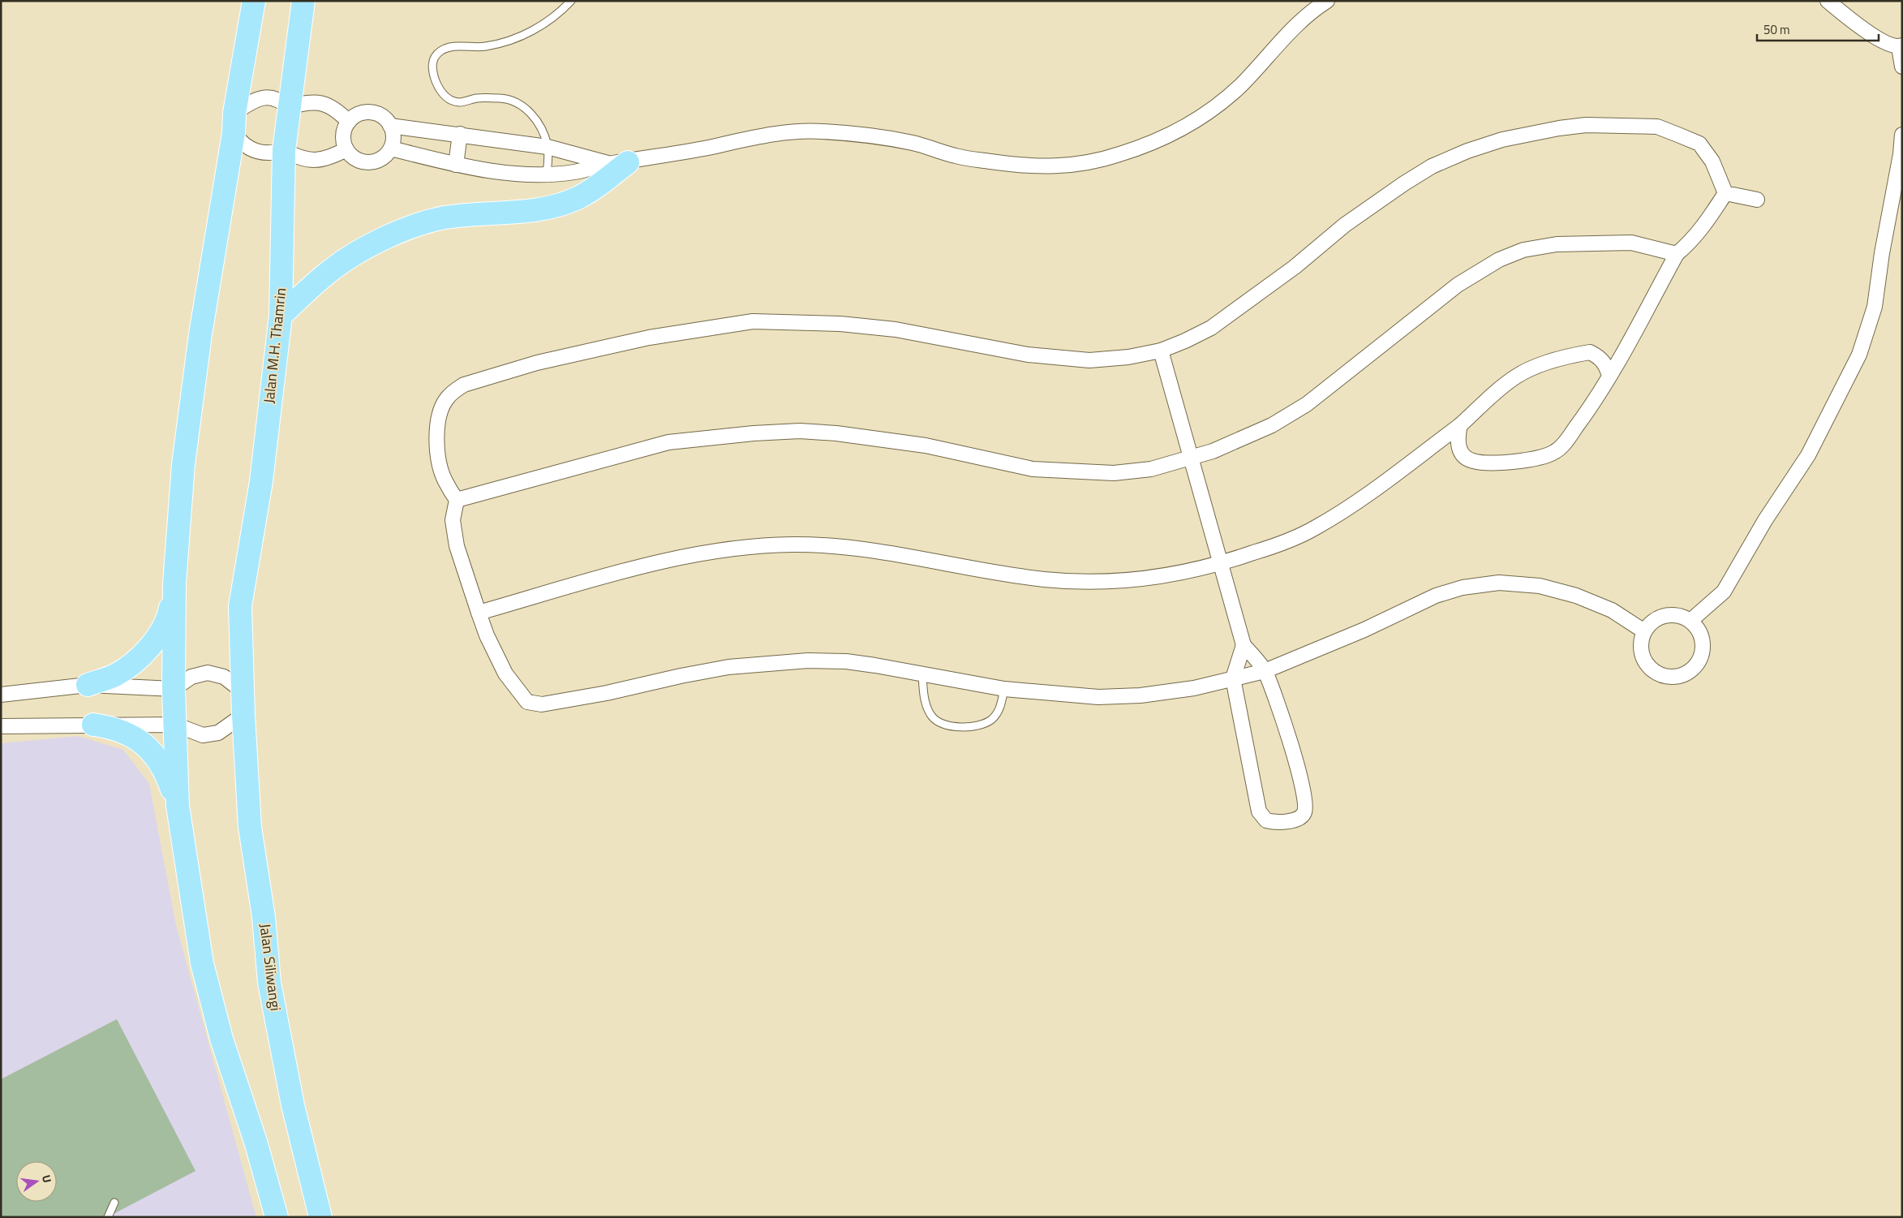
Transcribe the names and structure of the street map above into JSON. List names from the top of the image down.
{
  "streets": {
    "main road": ["Jalan M.H. Thamrin", "Jalan Siliwangi"]
  },
  "crossings": [
    ["Jalan M.H. Thamrin", "Jalan Siliwangi"]
  ],
  "scale_bar": "50 m",
  "north": "right"
}
